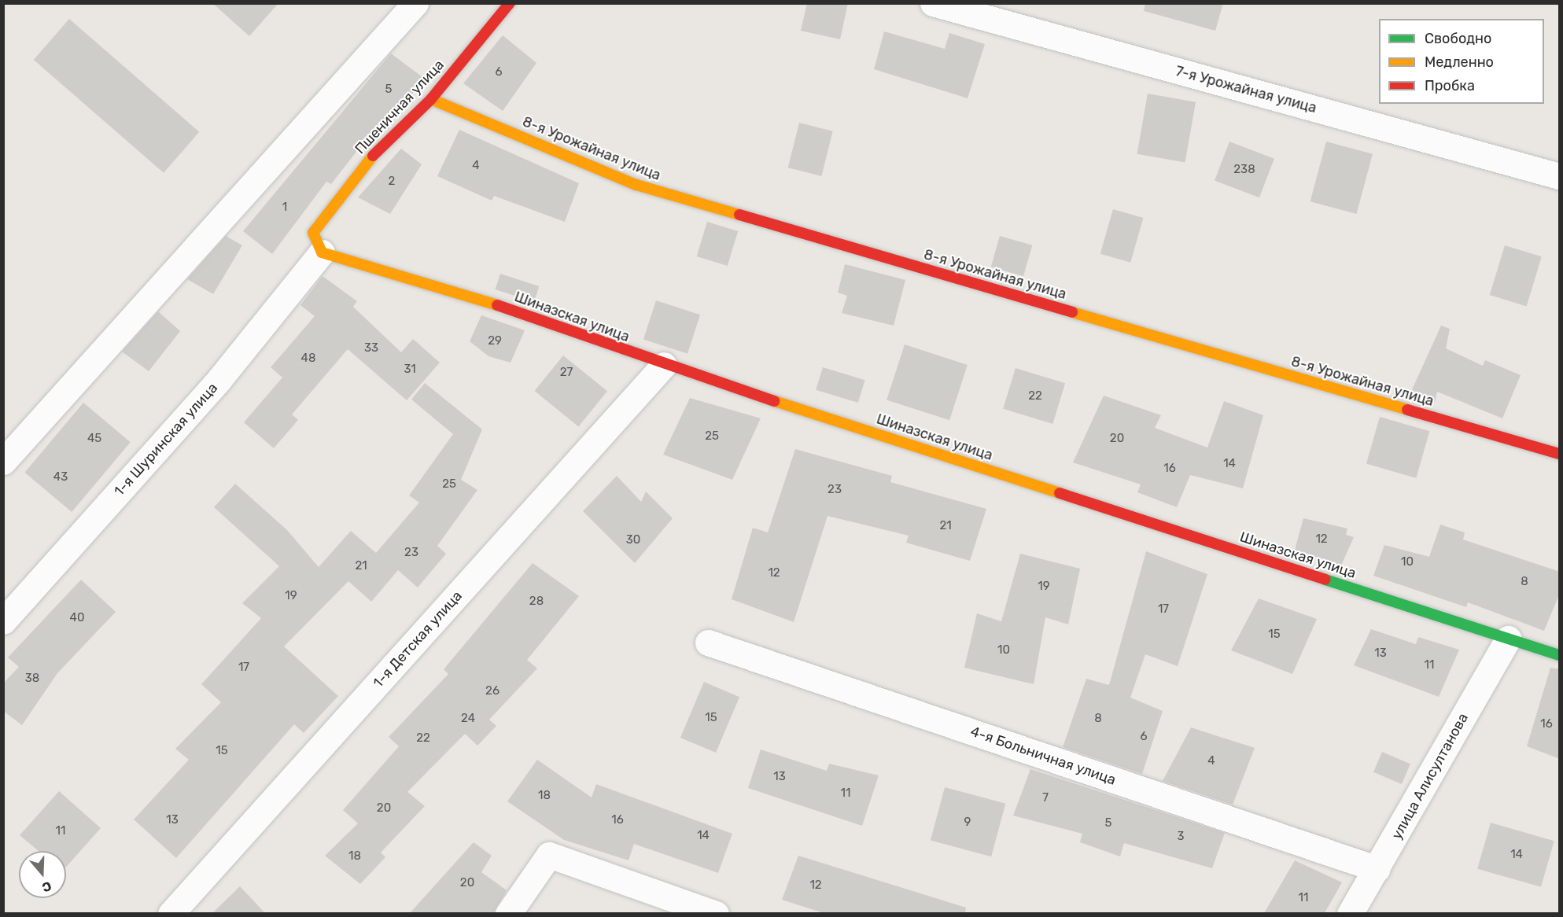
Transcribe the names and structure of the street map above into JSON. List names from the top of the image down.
{
  "streets": {
    "street": [
      "7-я Урожайная улица",
      "Пшеничная улица",
      "8-я Урожайная улица",
      "Шиназская улица",
      "1-я Шуринская улица",
      "1-я Детская улица",
      "4-я Больничная улица",
      "улица Алисултанова"
    ]
  },
  "crossings": [
    ["Пшеничная улица", "8-я Урожайная улица"],
    ["Пшеничная улица", "Шиназская улица"],
    ["Пшеничная улица", "1-я Шуринская улица"],
    ["Шиназская улица", "1-я Шуринская улица"],
    ["Шиназская улица", "1-я Детская улица"],
    ["Шиназская улица", "улица Алисултанова"],
    ["4-я Больничная улица", "улица Алисултанова"]
  ],
  "house_numbers": [
    "6",
    "5",
    "4",
    "238",
    "2",
    "1",
    "29",
    "33",
    "48",
    "31",
    "27",
    "22",
    "25",
    "45",
    "20",
    "14",
    "16",
    "43",
    "25",
    "23",
    "21",
    "12",
    "30",
    "23",
    "10",
    "21",
    "12",
    "8",
    "19",
    "19",
    "28",
    "17",
    "40",
    "15",
    "10",
    "13",
    "11",
    "17",
    "38",
    "26",
    "15",
    "24",
    "8",
    "16",
    "6",
    "22",
    "15",
    "4",
    "13",
    "11",
    "18",
    "7",
    "20",
    "13",
    "16",
    "9",
    "5",
    "11",
    "14",
    "3",
    "14",
    "18",
    "20",
    "12",
    "11"
  ],
  "legend": ["Свободно", "Медленно", "Пробка"],
  "north": "bottom"
}
